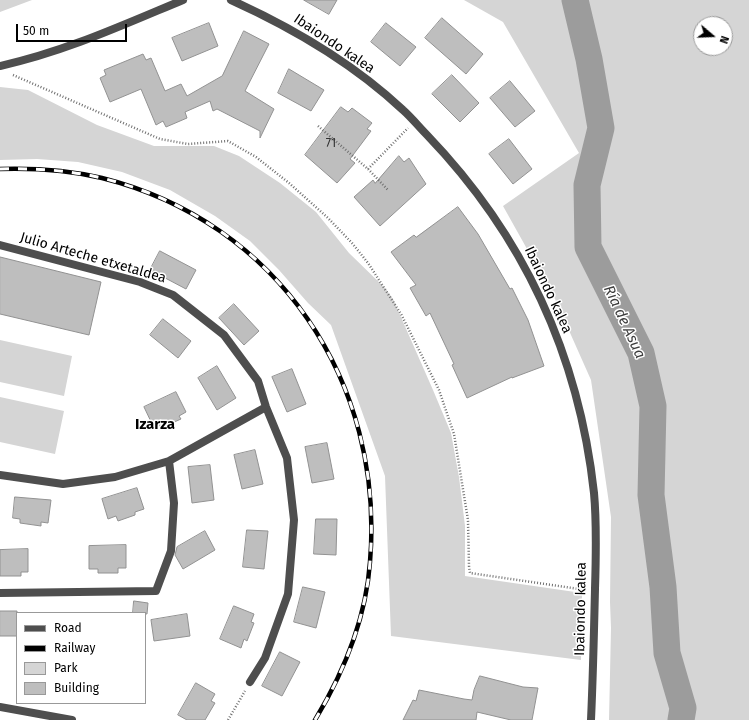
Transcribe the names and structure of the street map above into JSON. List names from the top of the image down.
{
  "streets": {
    "street": ["Ibaiondo kalea", "Julio Arteche etxetaldea"]
  },
  "districts": ["Izarza"],
  "water": ["Ría de Asua"],
  "house_numbers": ["71"],
  "legend": [
    "Road",
    "Railway",
    "Park",
    "Building"
  ],
  "scale_bar": "50 m",
  "north": "right"
}
